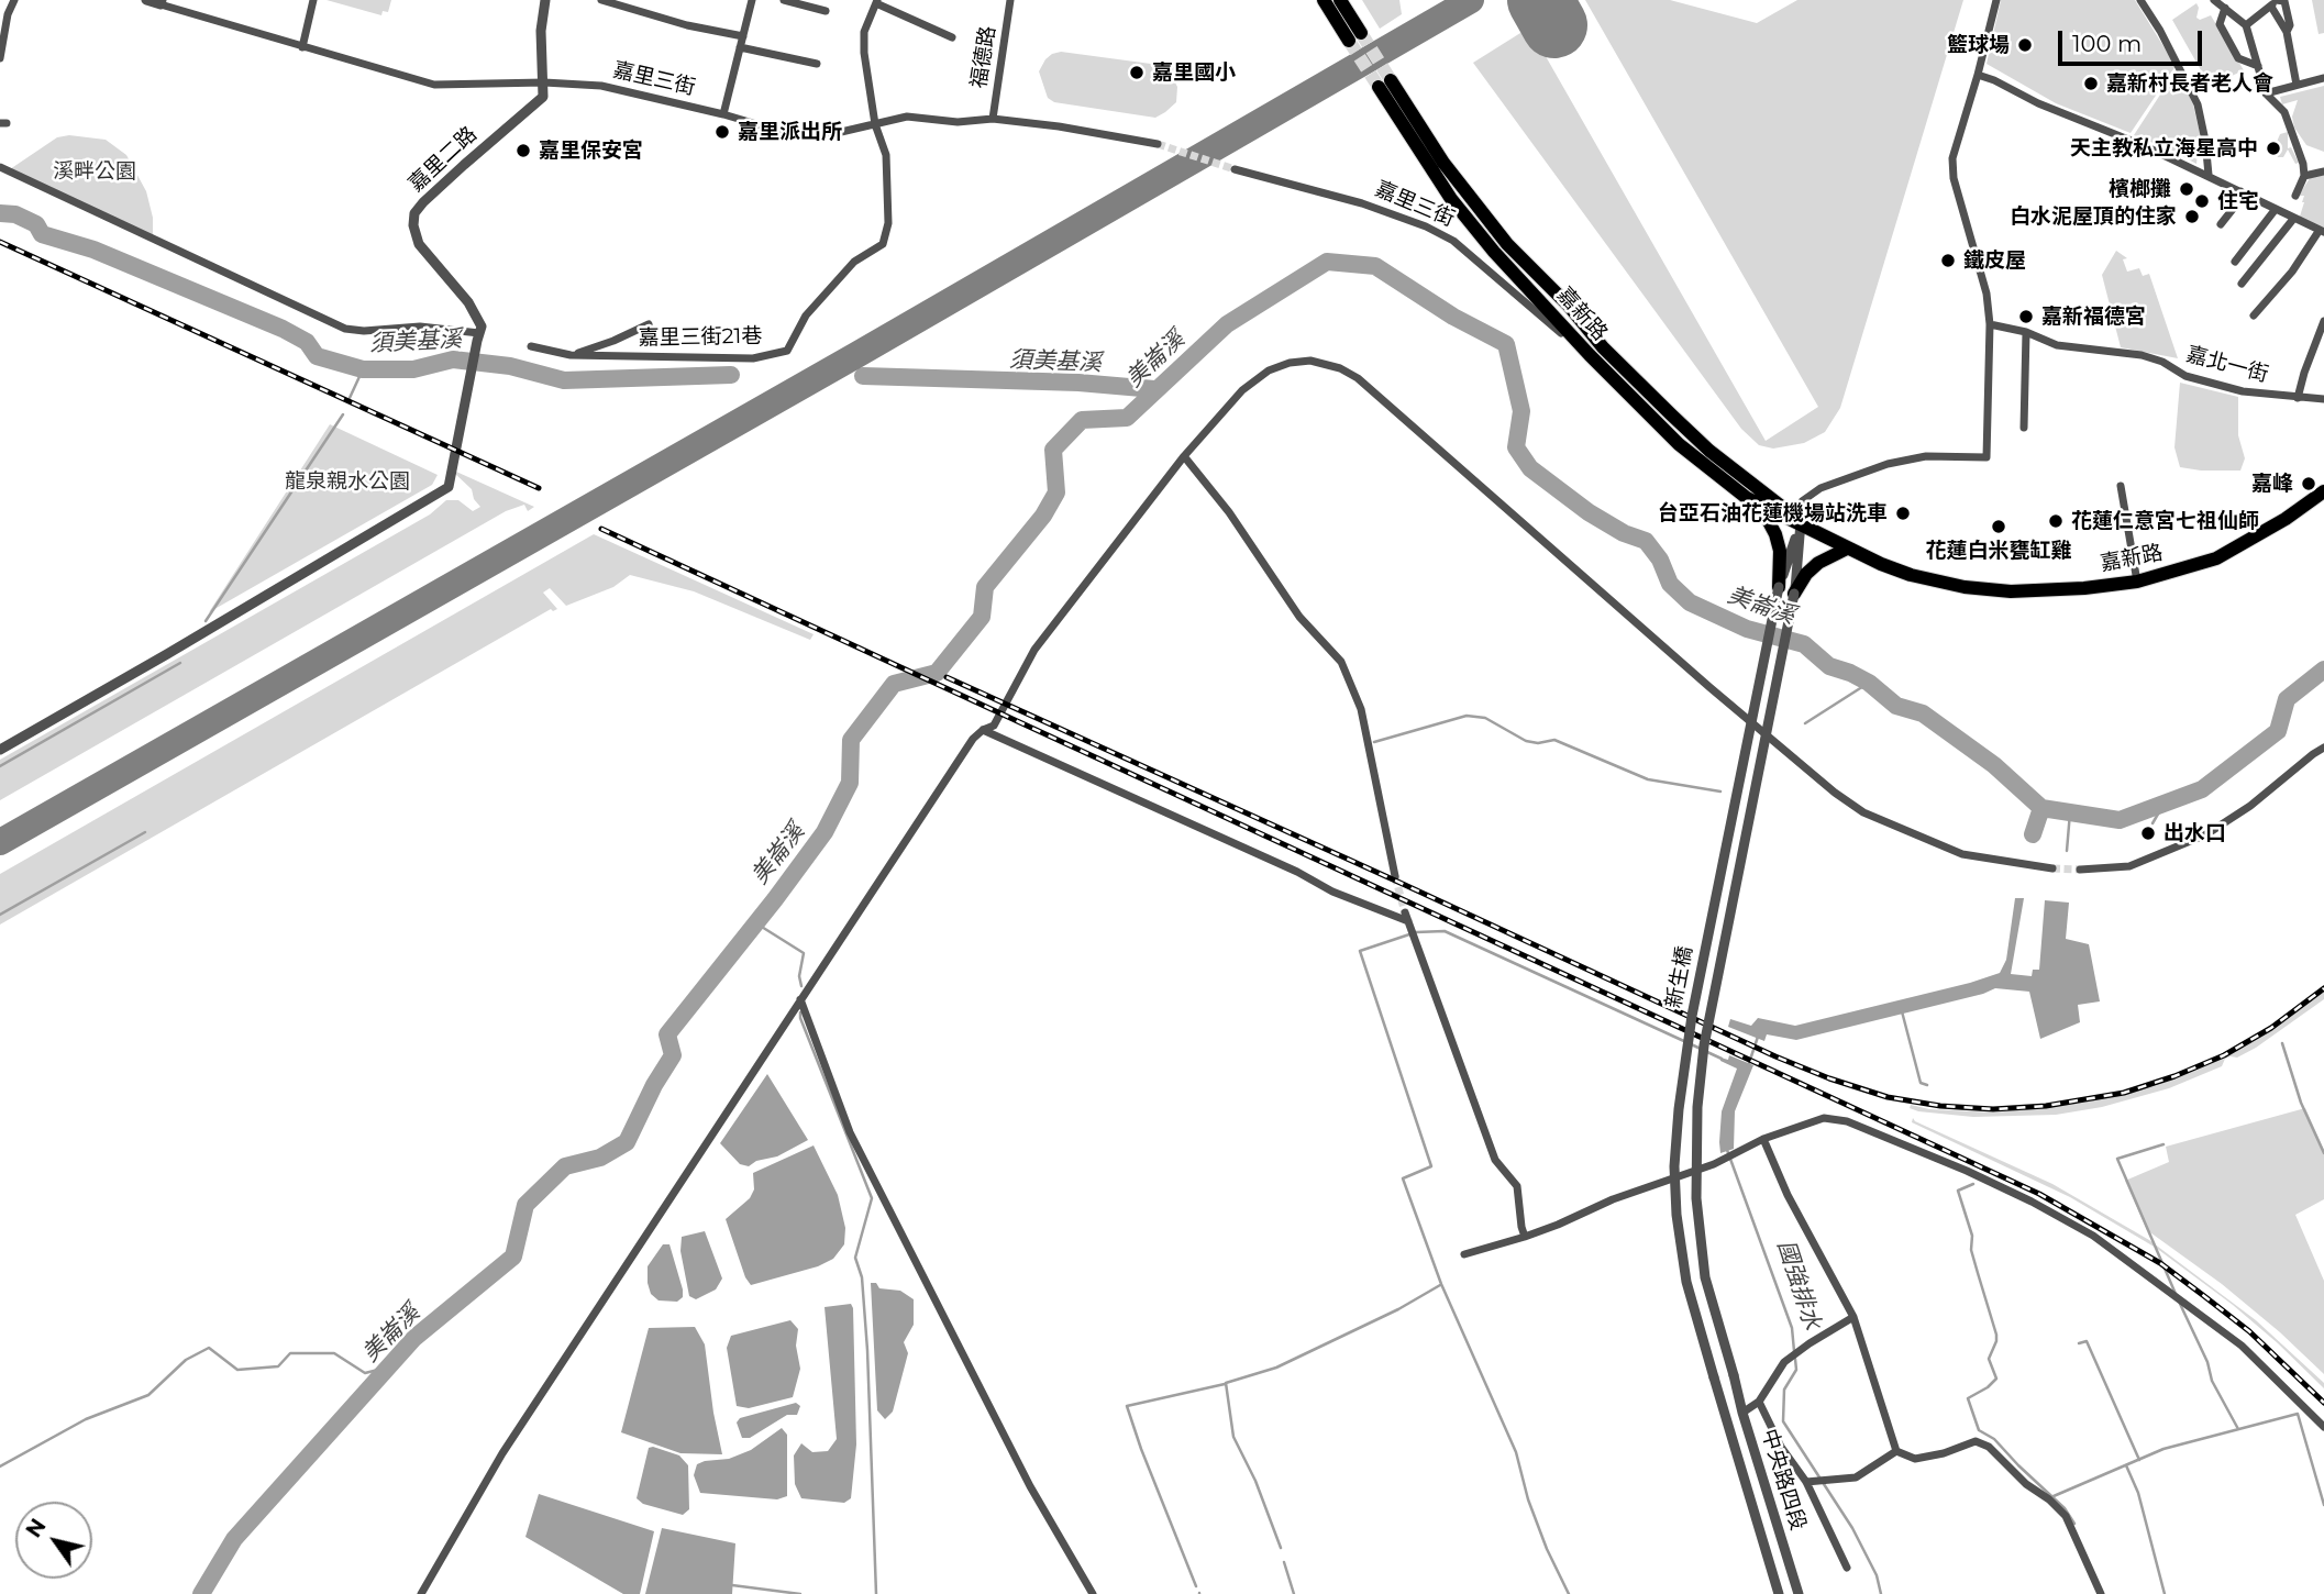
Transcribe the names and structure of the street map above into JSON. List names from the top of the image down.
{
  "streets": {
    "main road": ["嘉新路"],
    "street": [
      "福德路",
      "嘉里三街",
      "嘉里二路",
      "嘉里三街21巷",
      "嘉北一街",
      "新生橋",
      "中央路四段"
    ]
  },
  "crossings": [
    ["福德路", "嘉里三街"],
    ["嘉里三街", "嘉里二路"],
    ["嘉里三街", "嘉新路"],
    ["嘉里三街", "嘉里三街21巷"],
    ["新生橋", "中央路四段"]
  ],
  "water": ["須美基溪", "美崙溪", "國強排水"],
  "parks": ["溪畔公園", "龍泉親水公園"],
  "places": [
    "籃球場",
    "嘉里國小",
    "嘉新村長者老人會",
    "嘉里派出所",
    "天主教私立海星高中",
    "嘉里保安宮",
    "檳榔攤",
    "住宅",
    "白水泥屋頂的住家",
    "鐵皮屋",
    "嘉新福德宮",
    "嘉峰",
    "台亞石油花蓮機場站洗車",
    "花蓮仁意宮七祖仙師",
    "花蓮白米甕缸雞",
    "出水口"
  ],
  "scale_bar": "100 m",
  "north": "top left"
}
